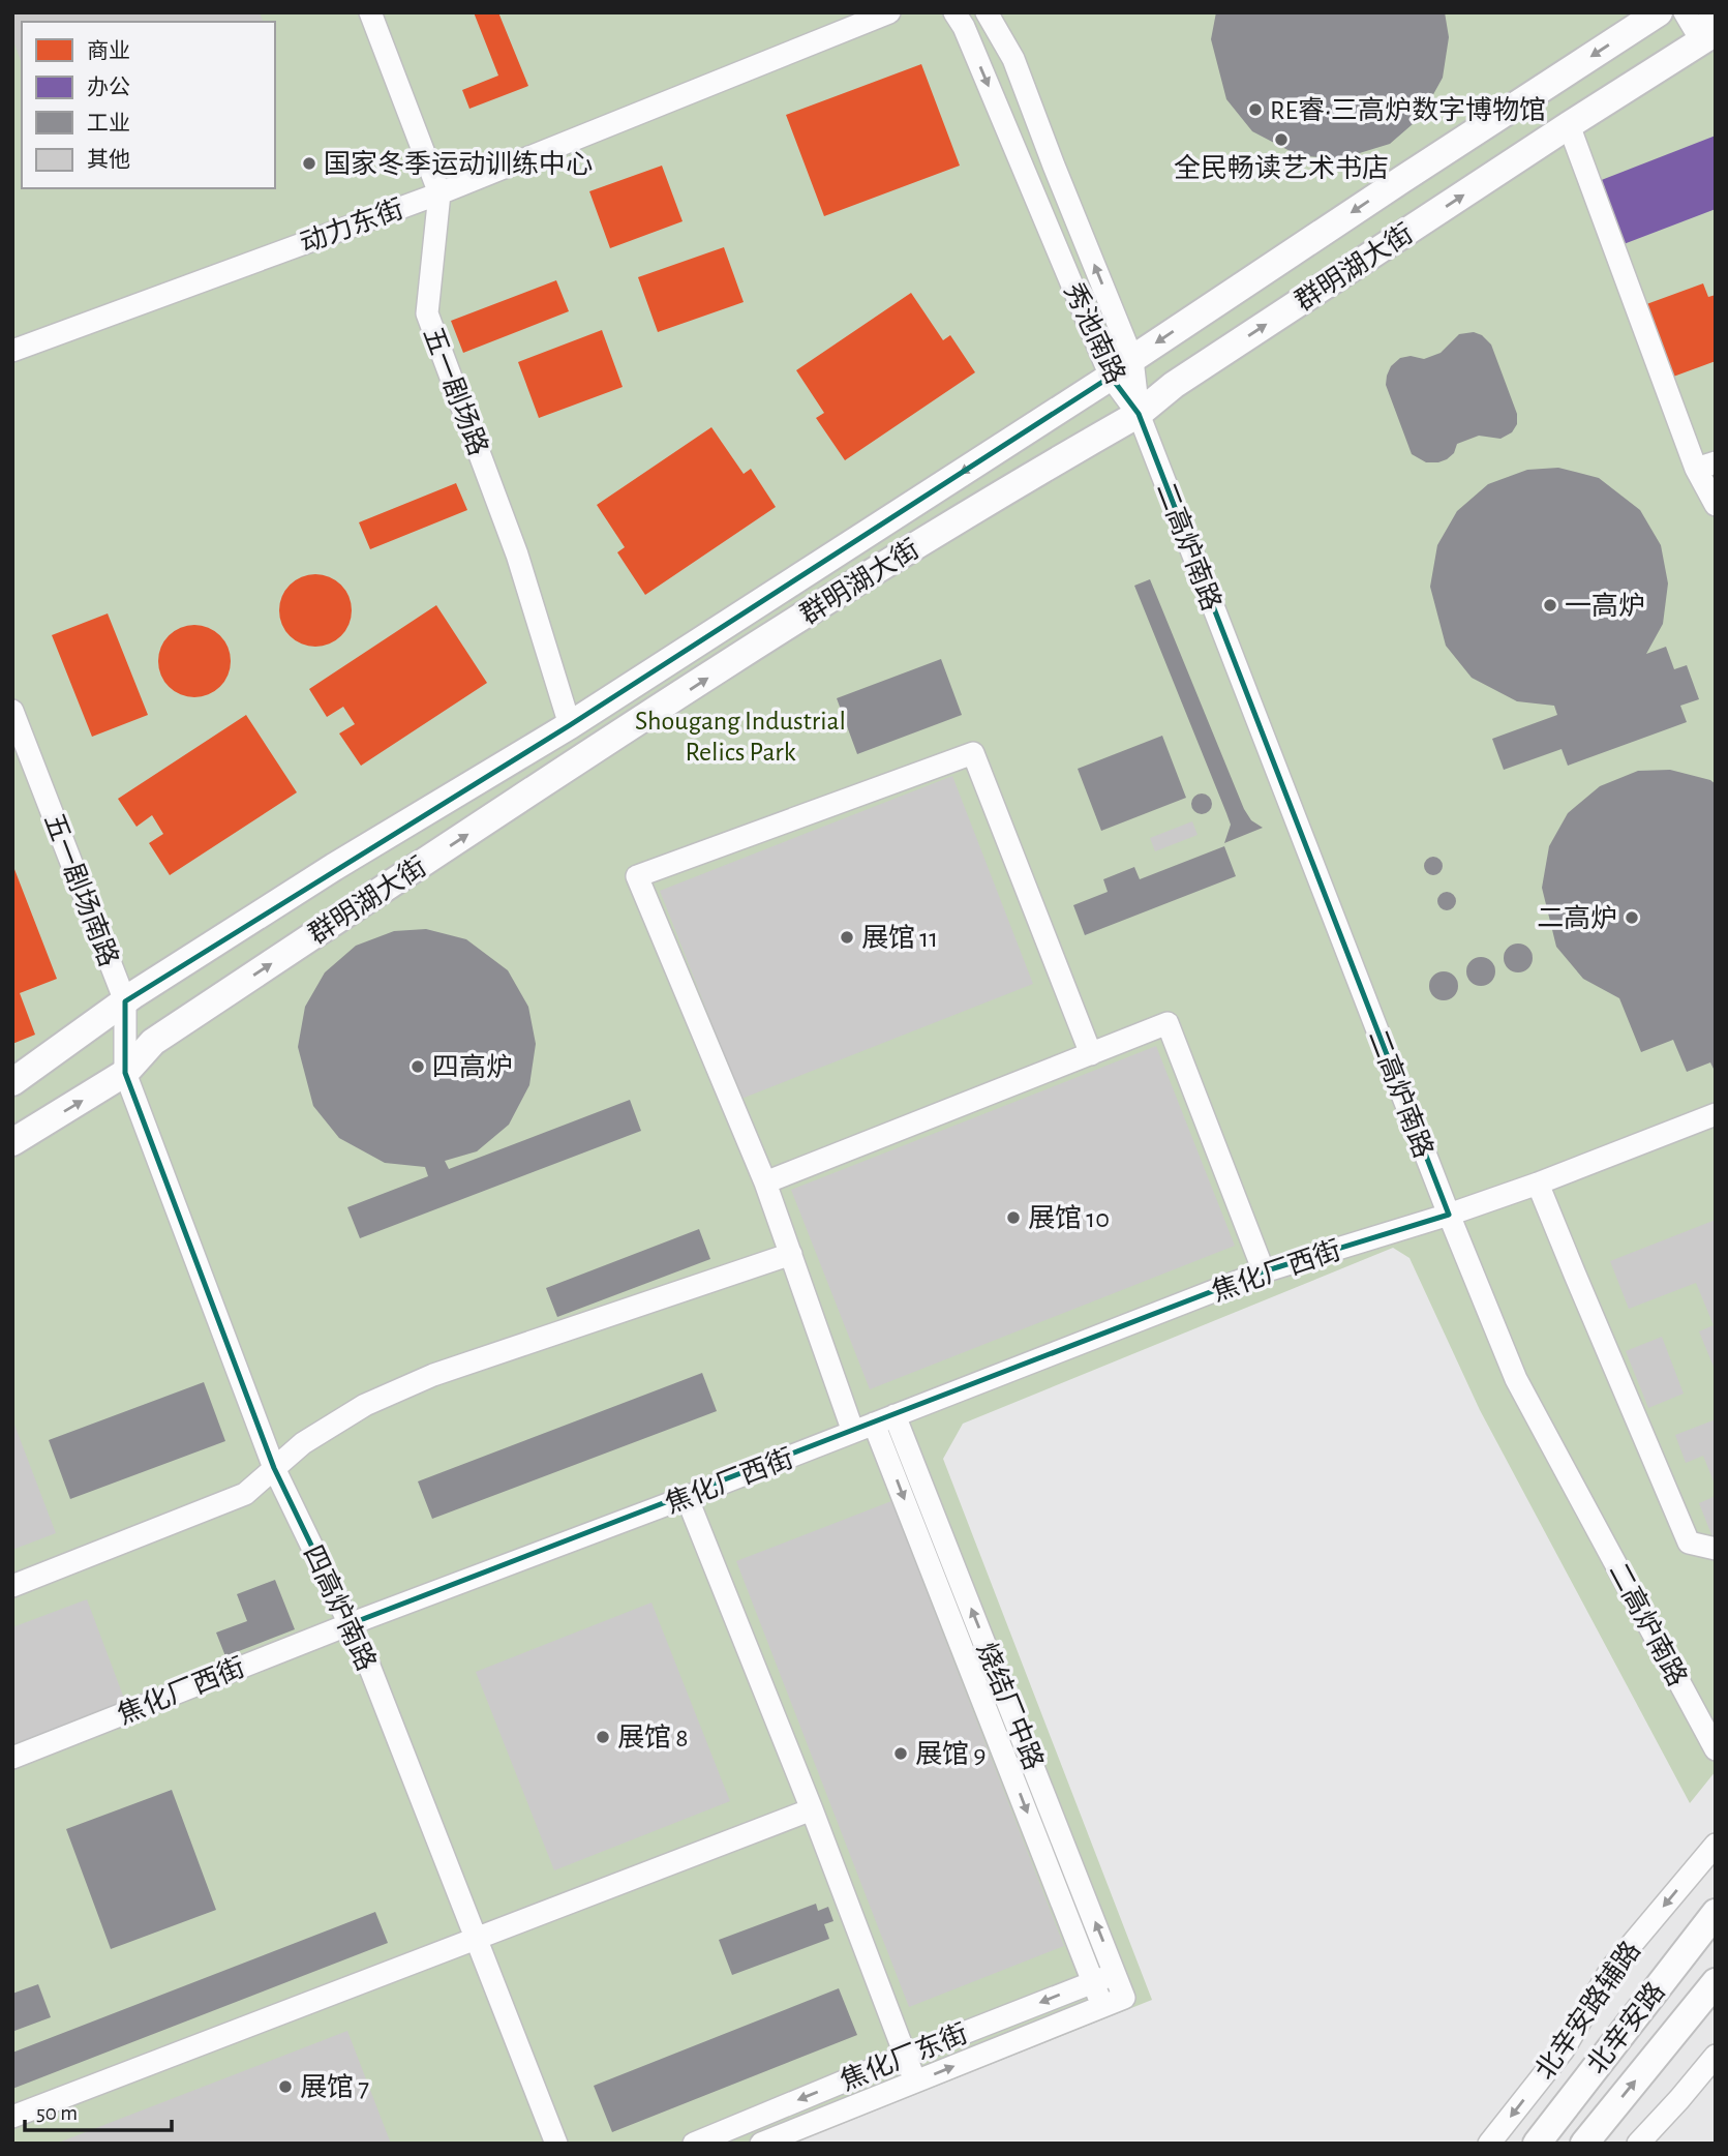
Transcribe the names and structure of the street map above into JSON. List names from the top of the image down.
{
  "streets": {
    "main road": ["群明湖大街", "北辛安路"],
    "street": [
      "动力东街",
      "秀池南路",
      "五一剧场路",
      "二高炉南路",
      "五一剧场南路",
      "焦化厂西街",
      "四高炉南路",
      "烧结厂中路",
      "北辛安路辅路",
      "焦化厂东街"
    ]
  },
  "crossings": [
    ["动力东街", "五一剧场路"],
    ["群明湖大街", "秀池南路"],
    ["群明湖大街", "五一剧场路"],
    ["群明湖大街", "二高炉南路"],
    ["群明湖大街", "五一剧场南路"],
    ["群明湖大街", "四高炉南路"],
    ["秀池南路", "二高炉南路"],
    ["二高炉南路", "焦化厂西街"],
    ["五一剧场南路", "四高炉南路"],
    ["焦化厂西街", "四高炉南路"],
    ["焦化厂西街", "烧结厂中路"],
    ["烧结厂中路", "焦化厂东街"]
  ],
  "parks": ["Shougang Industrial Relics Park"],
  "places": [
    "RE睿·三高炉数字博物馆",
    "全民畅读艺术书店",
    "国家冬季运动训练中心",
    "一高炉",
    "二高炉",
    "展馆 11",
    "四高炉",
    "展馆 10",
    "展馆 8",
    "展馆 9",
    "展馆 7"
  ],
  "legend": [
    "商业",
    "办公",
    "工业",
    "其他"
  ],
  "scale_bar": "50 m"
}
